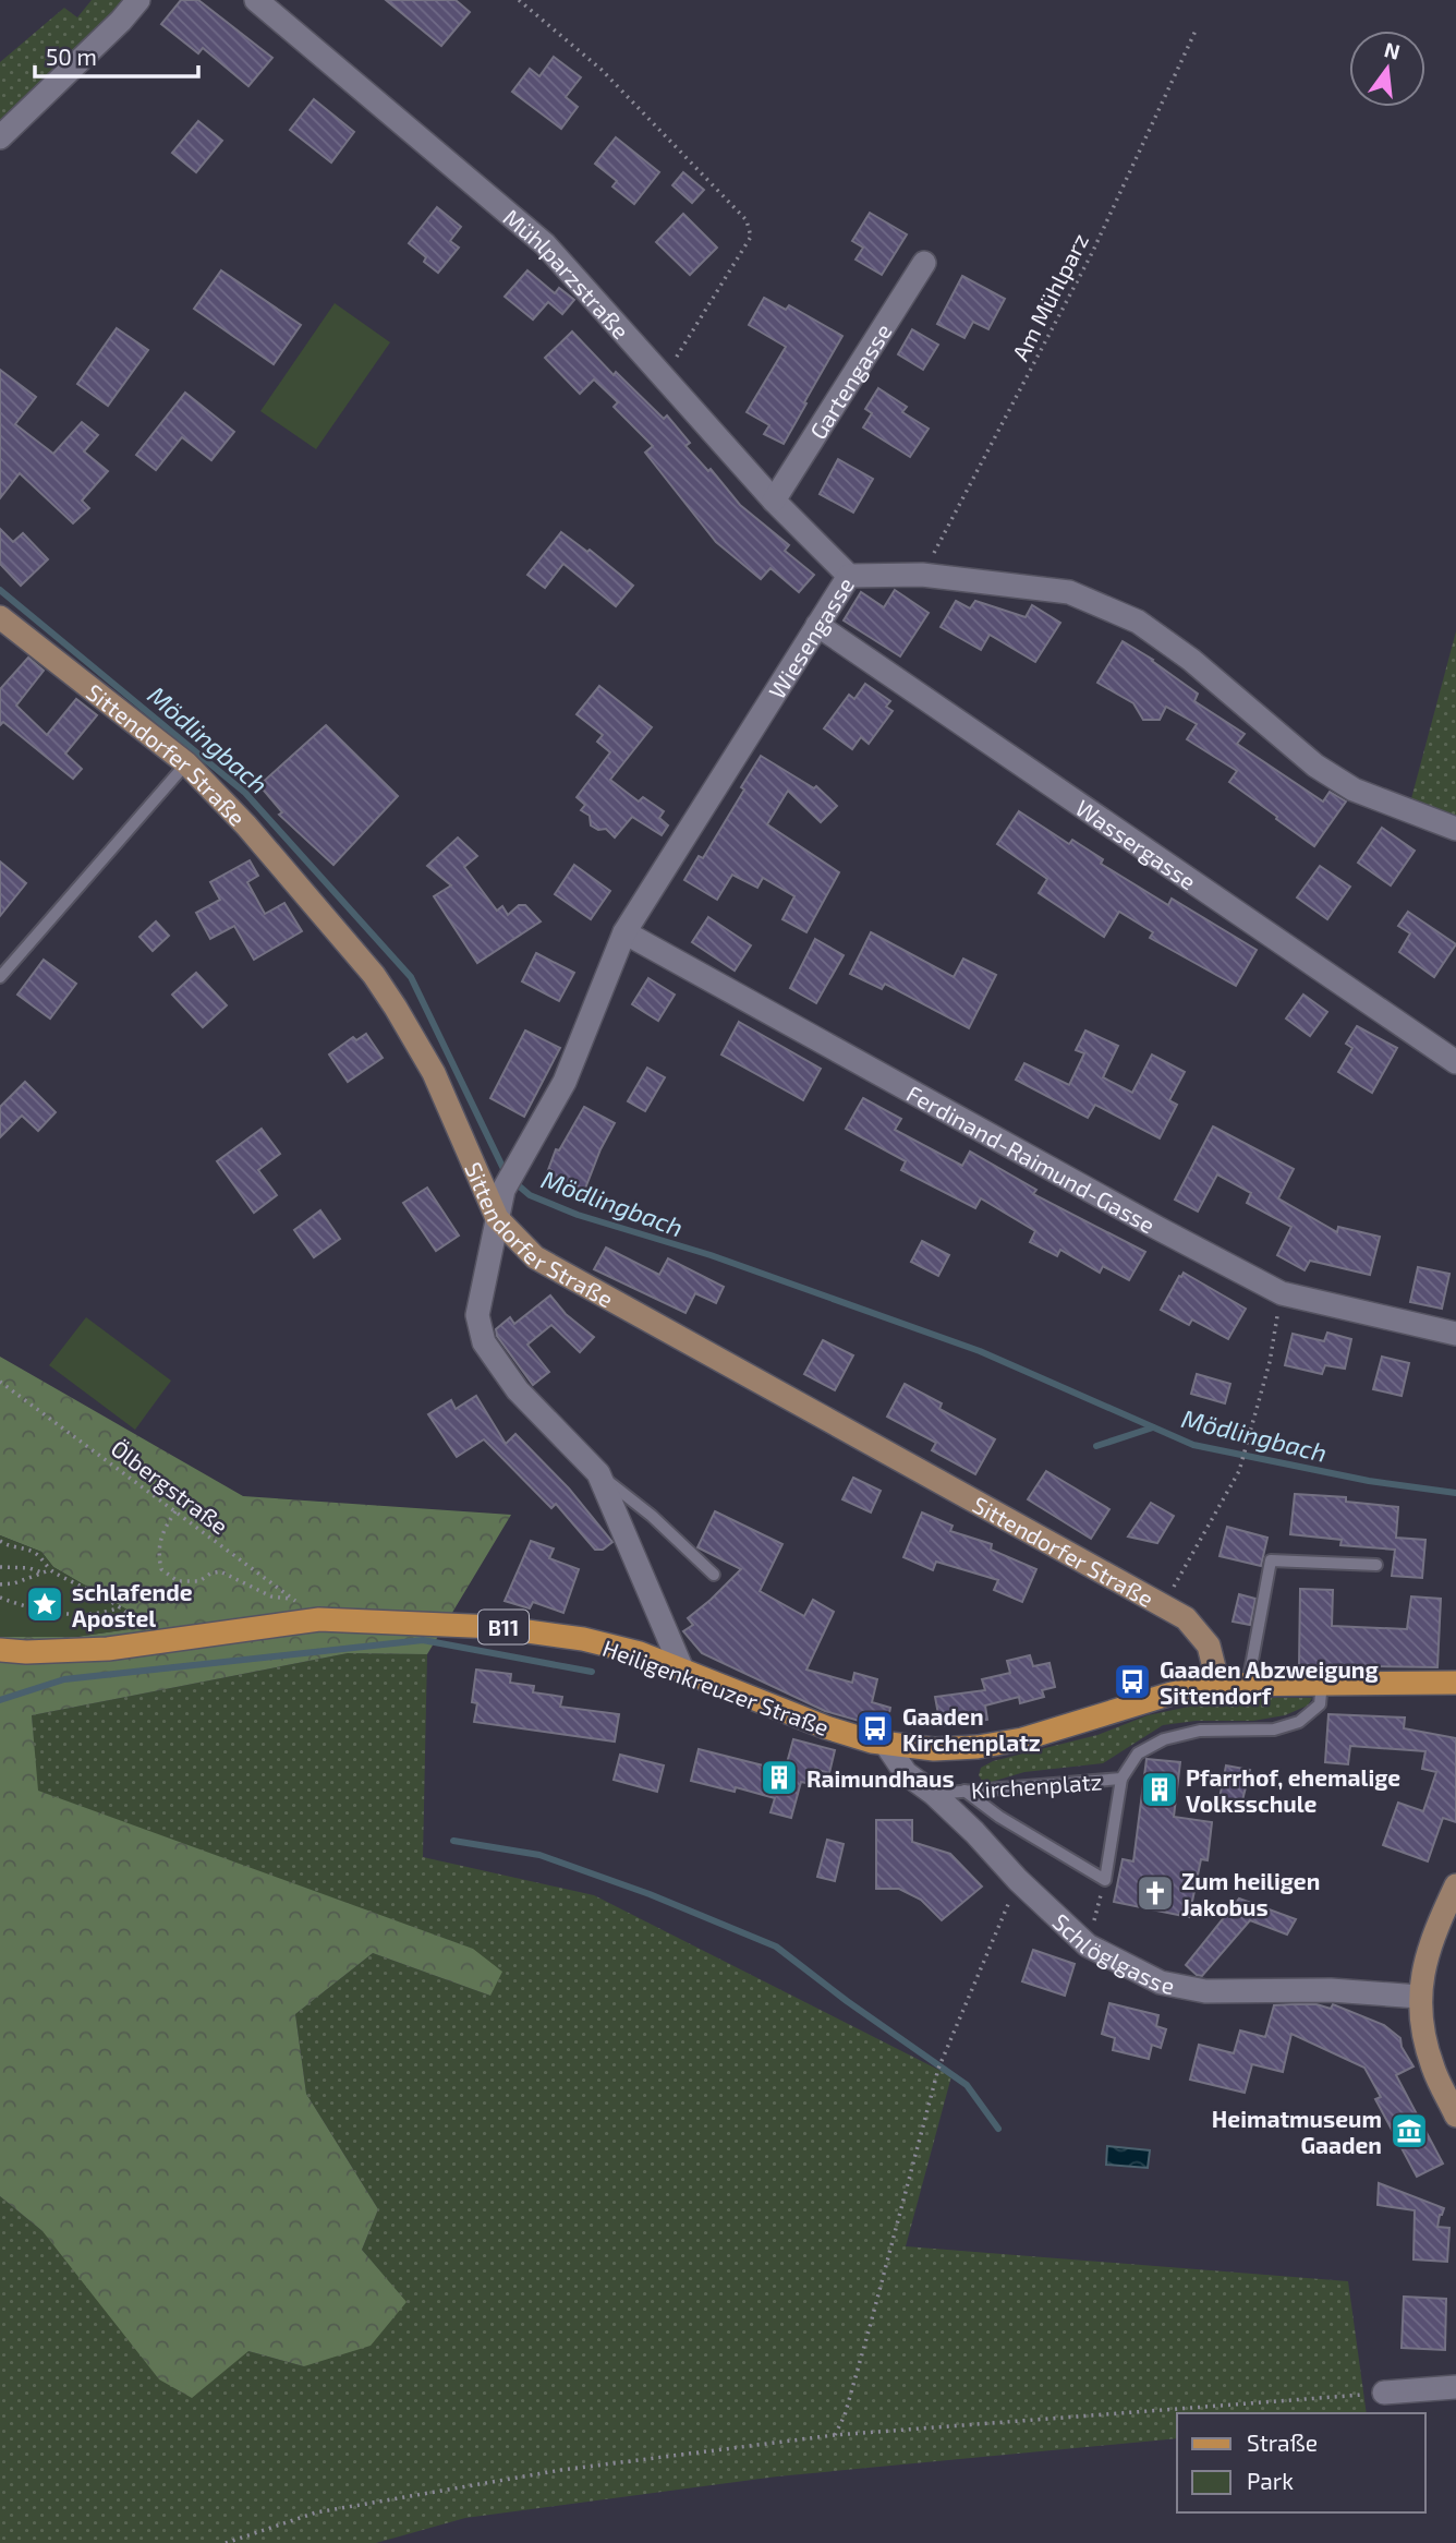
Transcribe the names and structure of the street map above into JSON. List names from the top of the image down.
{
  "streets": {
    "main road": ["B11", "Heiligenkreuzer Straße", "Kirchenplatz"],
    "street": [
      "Mühlparzstraße",
      "Gartengasse",
      "Wiesengasse",
      "Sittendorfer Straße",
      "Wassergasse",
      "Ferdinand-Raimund-Gasse",
      "Schlöglgasse"
    ],
    "path": ["Am Mühlparz", "Ölbergstraße"]
  },
  "crossings": [
    ["Mühlparzstraße", "Gartengasse"],
    ["Mühlparzstraße", "Wiesengasse"],
    ["Am Mühlparz", "Wiesengasse"],
    ["Wiesengasse", "Sittendorfer Straße"],
    ["Wiesengasse", "Wassergasse"],
    ["Wiesengasse", "Ferdinand-Raimund-Gasse"],
    ["Sittendorfer Straße", "B11"],
    ["Sittendorfer Straße", "Kirchenplatz"],
    ["Ölbergstraße", "Heiligenkreuzer Straße"],
    ["B11", "Kirchenplatz"],
    ["Heiligenkreuzer Straße", "Kirchenplatz"],
    ["Heiligenkreuzer Straße", "Schlöglgasse"],
    ["Kirchenplatz", "Schlöglgasse"]
  ],
  "water": ["Mödlingbach"],
  "places": {
    "place": ["schlafende Apostel"],
    "bus stop": ["Gaaden Abzweigung Sittendorf", "Gaaden Kirchenplatz"],
    "building": ["Raimundhaus", "Pfarrhof, ehemalige Volksschule"],
    "church": ["Zum heiligen Jakobus"],
    "museum": ["Heimatmuseum Gaaden"]
  },
  "legend": ["Straße", "Park"],
  "scale_bar": "50 m",
  "north": "top"
}
